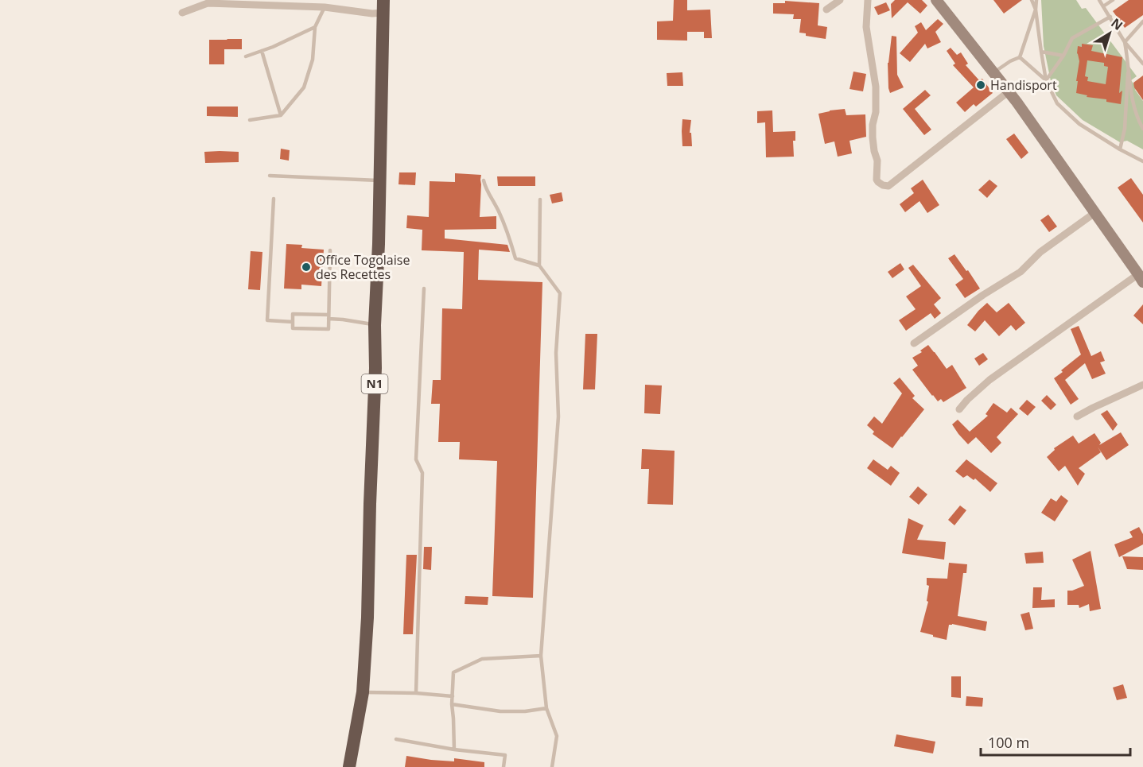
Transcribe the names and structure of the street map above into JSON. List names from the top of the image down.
{
  "streets": {
    "highway": ["N1"]
  },
  "places": ["Handisport", "Office Togolaise des Recettes"],
  "scale_bar": "100 m",
  "north": "top right"
}
